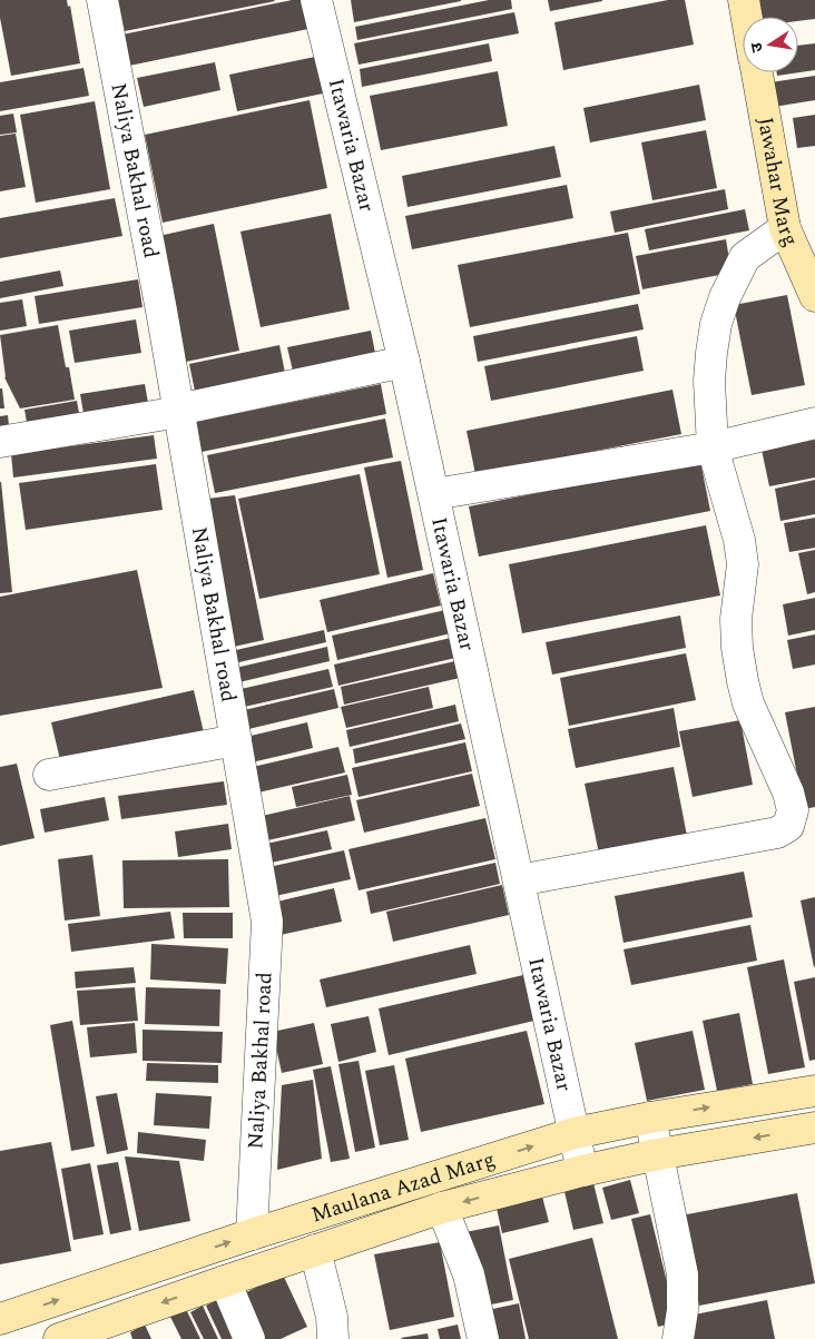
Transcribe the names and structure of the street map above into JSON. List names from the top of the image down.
{
  "streets": {
    "street": [
      "Itawaria Bazar",
      "Naliya Bakhal road",
      "Jawahar Marg",
      "Maulana Azad Marg"
    ]
  },
  "crossings": [
    ["Itawaria Bazar", "Maulana Azad Marg"],
    ["Naliya Bakhal road", "Maulana Azad Marg"]
  ],
  "north": "left"
}
